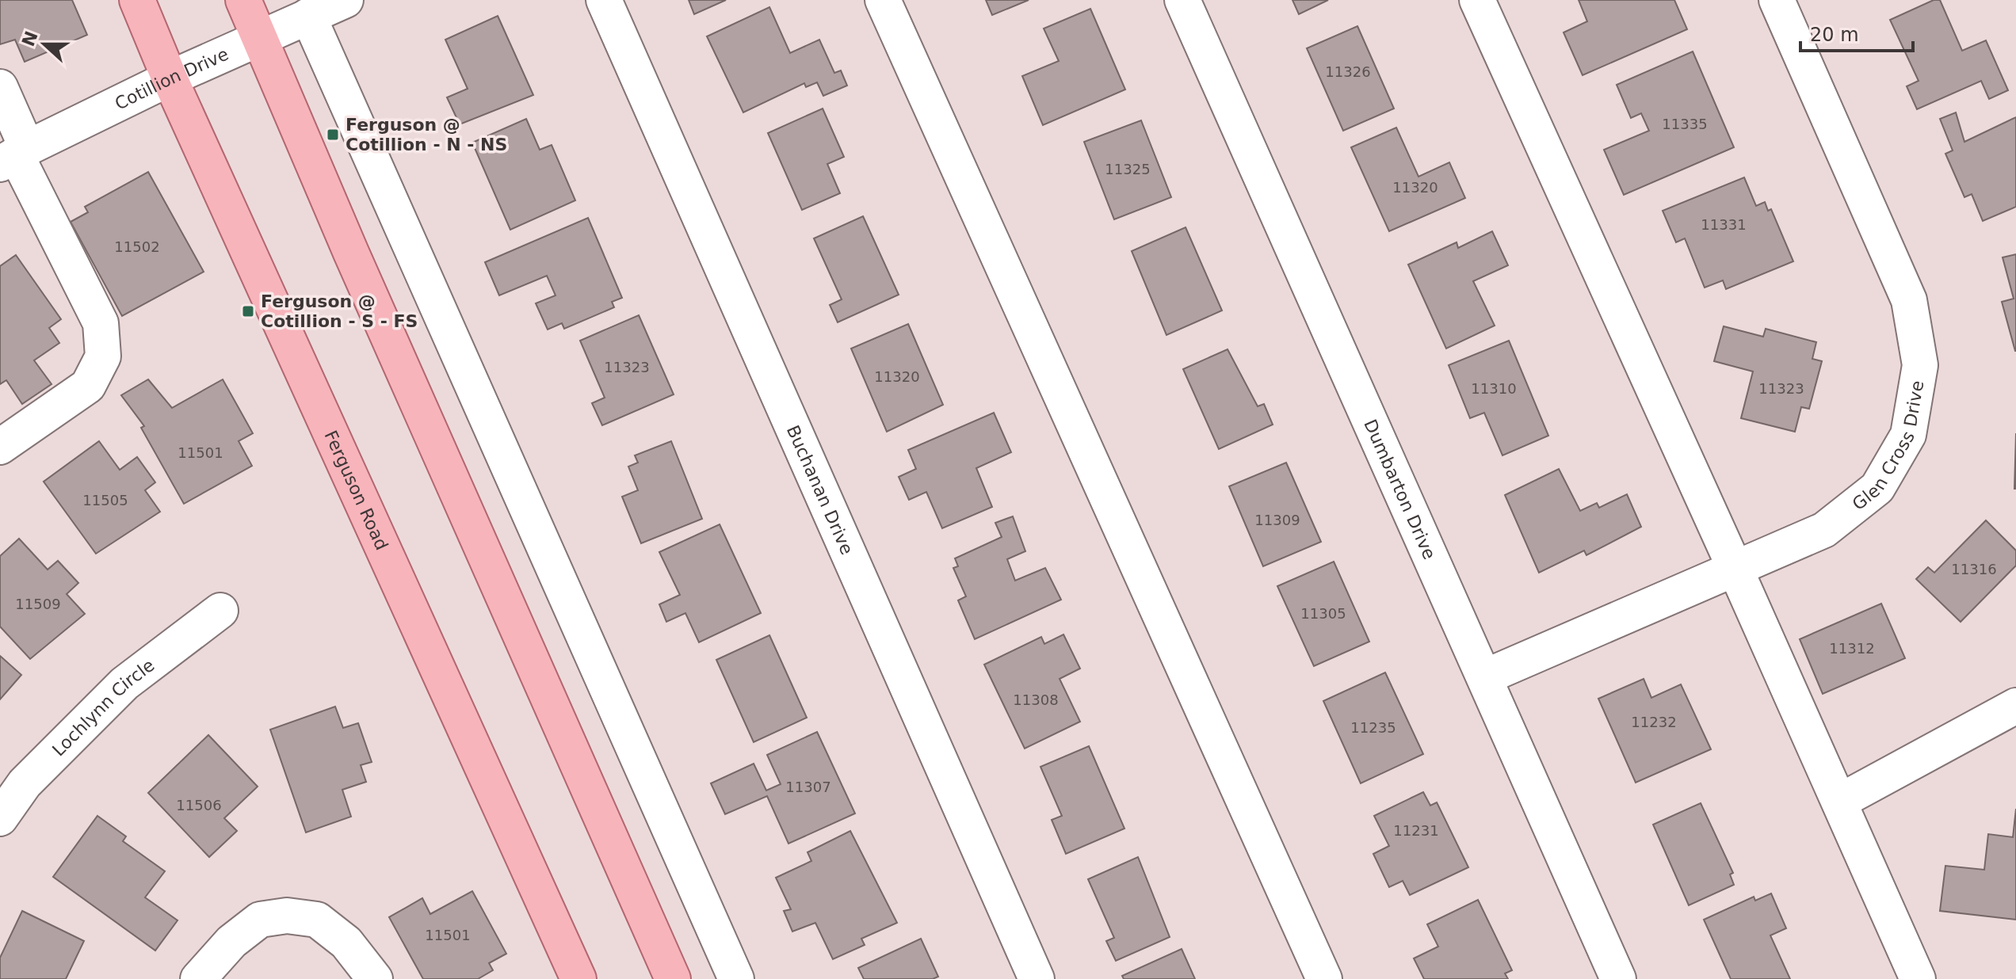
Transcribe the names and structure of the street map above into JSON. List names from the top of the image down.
{
  "streets": {
    "main road": ["Ferguson Road"],
    "street": [
      "Cotillion Drive",
      "Glen Cross Drive",
      "Buchanan Drive",
      "Dumbarton Drive",
      "Lochlynn Circle"
    ]
  },
  "crossings": [
    ["Cotillion Drive", "Ferguson Road"],
    ["Glen Cross Drive", "Dumbarton Drive"]
  ],
  "places": {
    "transit": ["Ferguson @ Cotillion - N - NS", "Ferguson @ Cotillion - S - FS"]
  },
  "house_numbers": [
    "11326",
    "11335",
    "11325",
    "11320",
    "11331",
    "11502",
    "11323",
    "11320",
    "11310",
    "11323",
    "11501",
    "11505",
    "11309",
    "11316",
    "11509",
    "11305",
    "11312",
    "11308",
    "11232",
    "11235",
    "11307",
    "11506",
    "11231",
    "11501"
  ],
  "scale_bar": "20 m",
  "north": "left"
}
